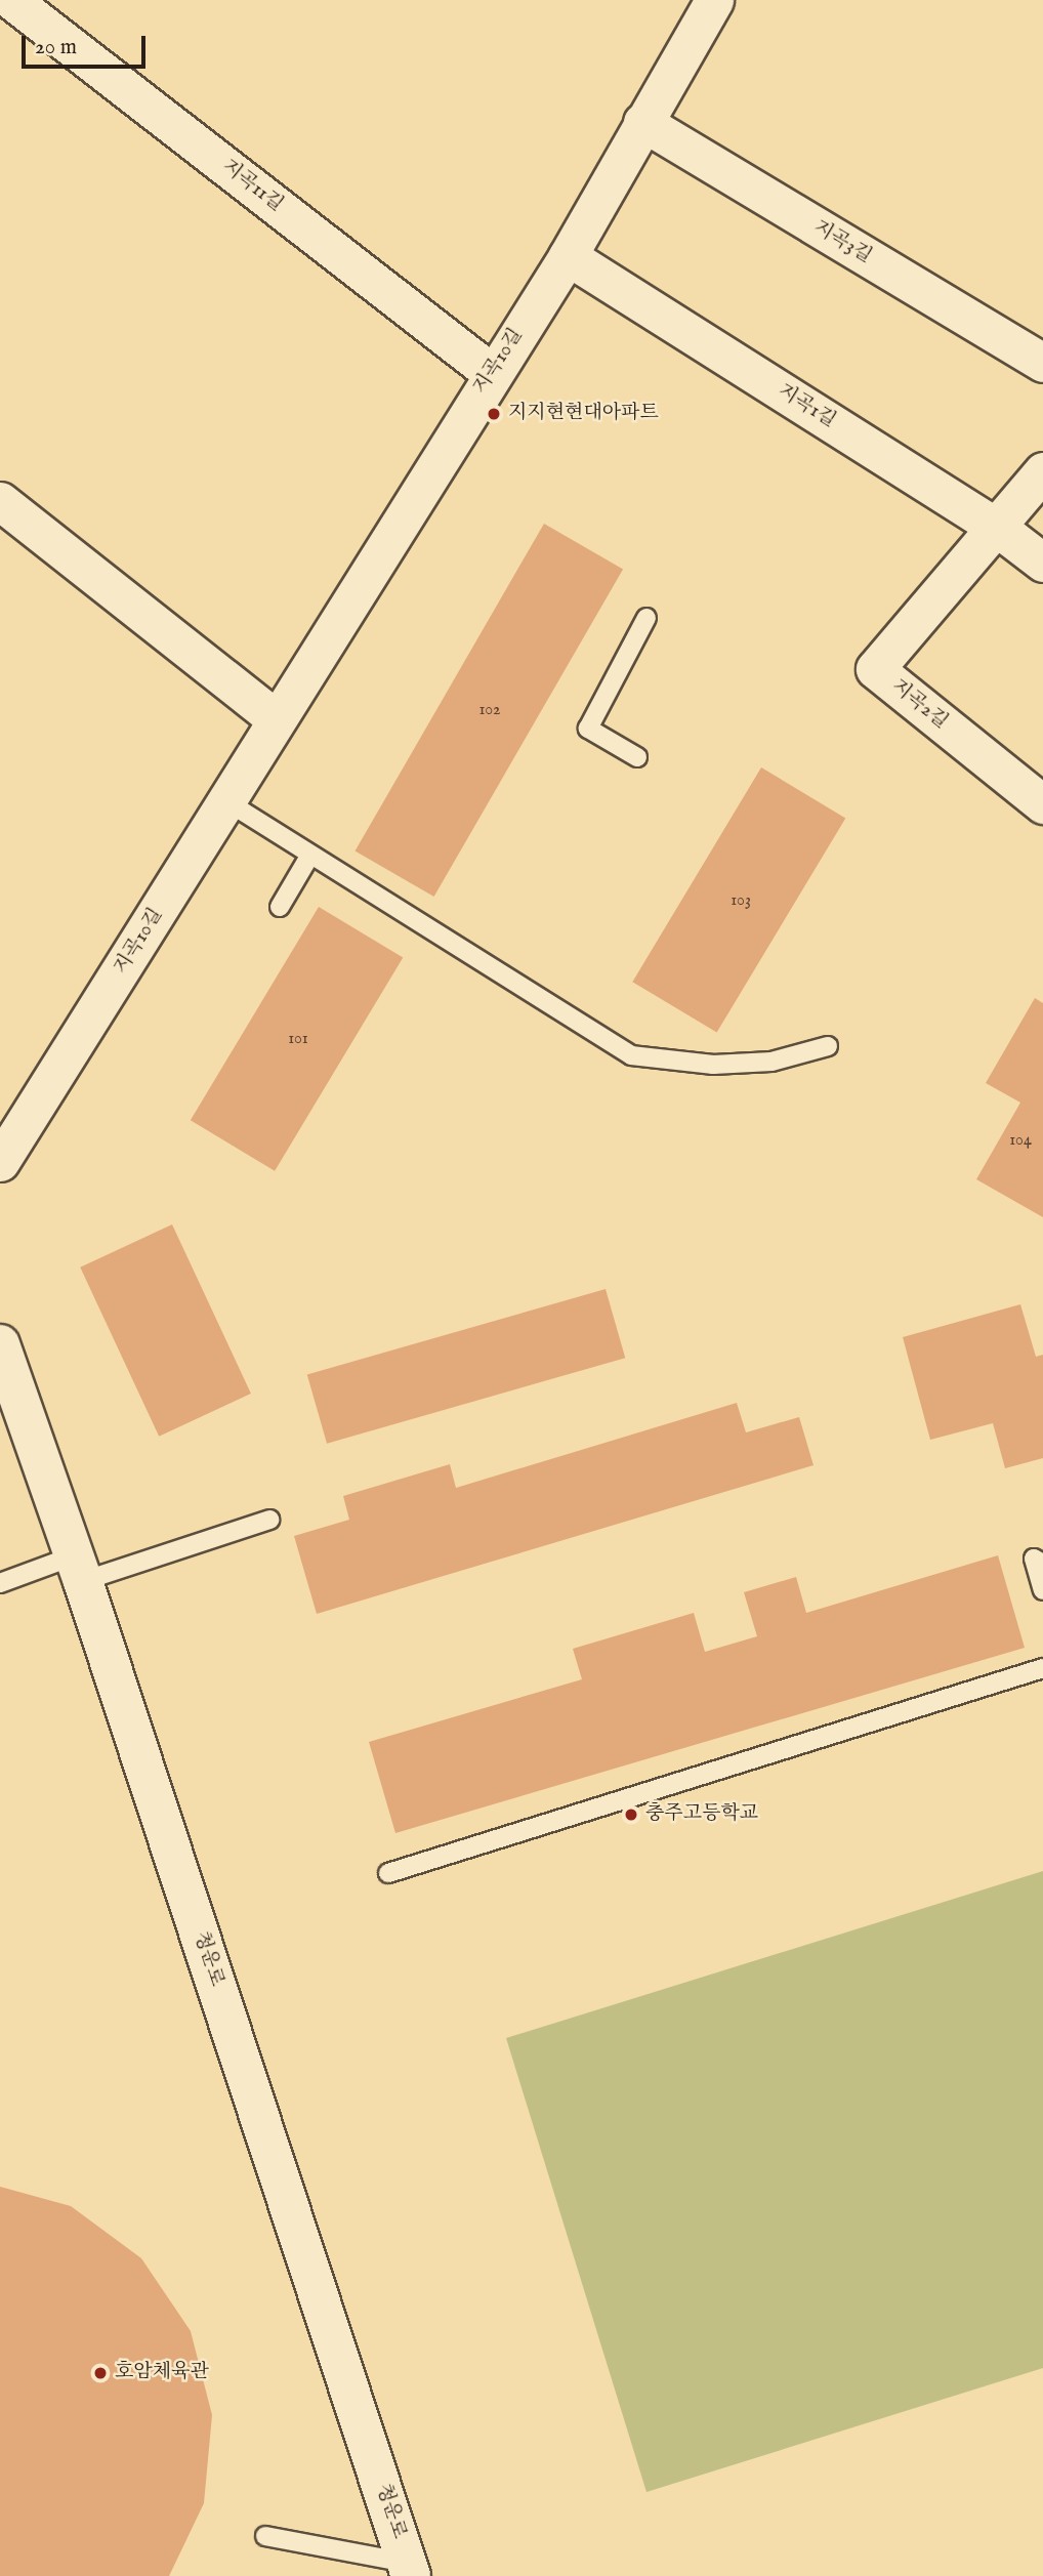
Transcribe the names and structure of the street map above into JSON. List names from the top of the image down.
{
  "streets": {
    "street": [
      "지곡11길",
      "지곡3길",
      "지곡10길",
      "지곡1길",
      "지곡2길",
      "청운로"
    ]
  },
  "crossings": [
    ["지곡11길", "지곡10길"],
    ["지곡3길", "지곡10길"],
    ["지곡10길", "지곡1길"],
    ["지곡1길", "지곡2길"]
  ],
  "places": ["지지현현대아파트", "충주고등학교", "호암체육관"],
  "house_numbers": [
    "102",
    "103",
    "101",
    "104"
  ],
  "scale_bar": "20 m"
}
